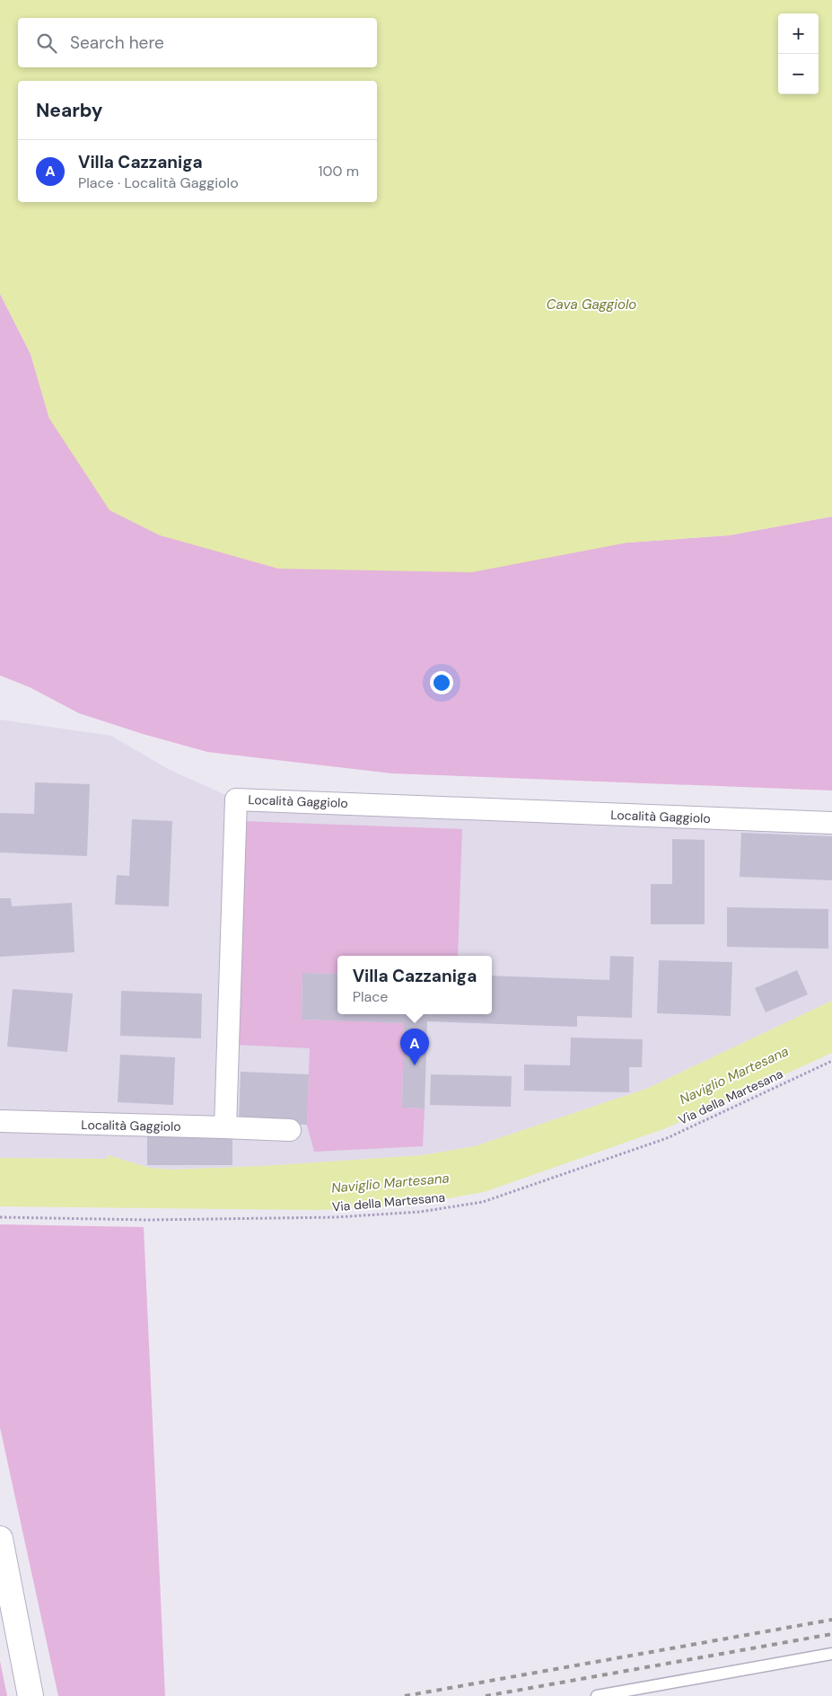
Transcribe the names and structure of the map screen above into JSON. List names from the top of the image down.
{
  "streets": {
    "street": ["Località Gaggiolo"],
    "path": ["Via della Martesana"]
  },
  "water": ["Cava Gaggiolo", "Naviglio Martesana"],
  "page": {
    "map_buttons": ["+", "−"],
    "search": "Search here",
    "heading": "Nearby",
    "list": [
      {
        "mark": "A",
        "name": "Villa Cazzaniga",
        "note": "Place · Località Gaggiolo",
        "value": "100 m"
      }
    ],
    "popup": ["Villa Cazzaniga", "Place"],
    "pins": "A"
  }
}
